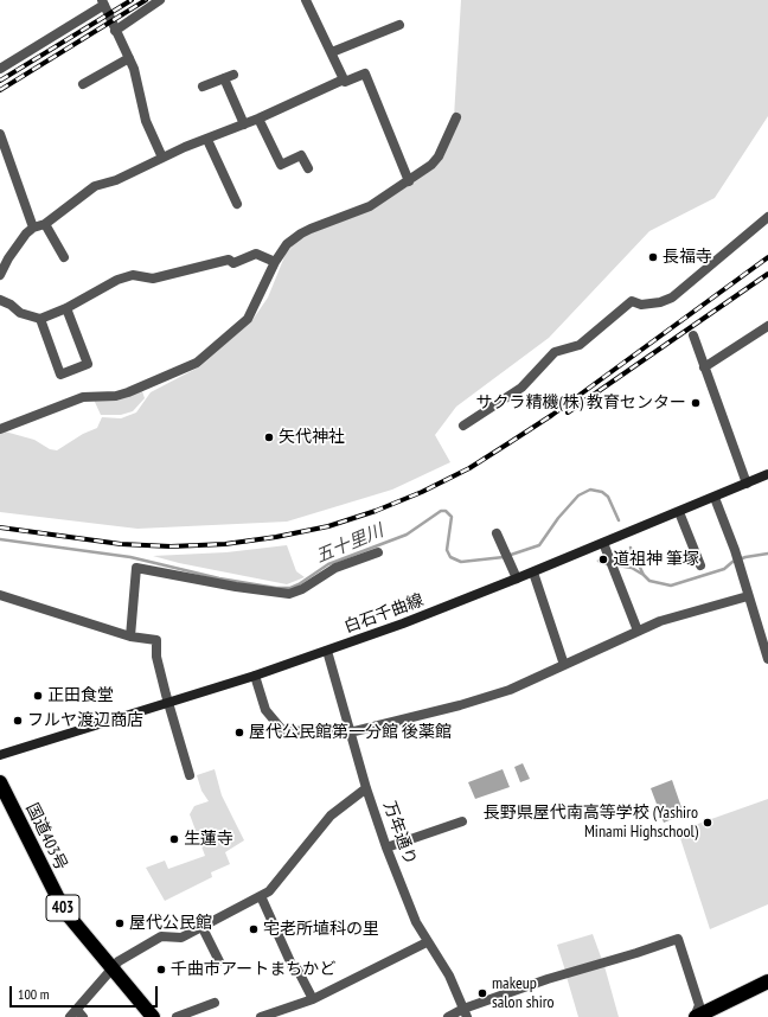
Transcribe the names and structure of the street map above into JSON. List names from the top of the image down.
{
  "streets": {
    "highway": ["国道403号", "403"],
    "main road": ["白石千曲線"],
    "street": ["万年通り"]
  },
  "crossings": [
    ["白石千曲線", "万年通り"]
  ],
  "water": ["五十里川"],
  "places": [
    "長福寺",
    "サクラ精機(株) 教育センター",
    "矢代神社",
    "道祖神 筆塚",
    "正田食堂",
    "フルヤ渡辺商店",
    "屋代公民館第一分館 後薬館",
    "長野県屋代南高等学校 (Yashiro Minami Highschool)",
    "生蓮寺",
    "屋代公民館",
    "宅老所埴科の里",
    "千曲市アートまちかど",
    "makeup salon shiro"
  ],
  "scale_bar": "100 m"
}
